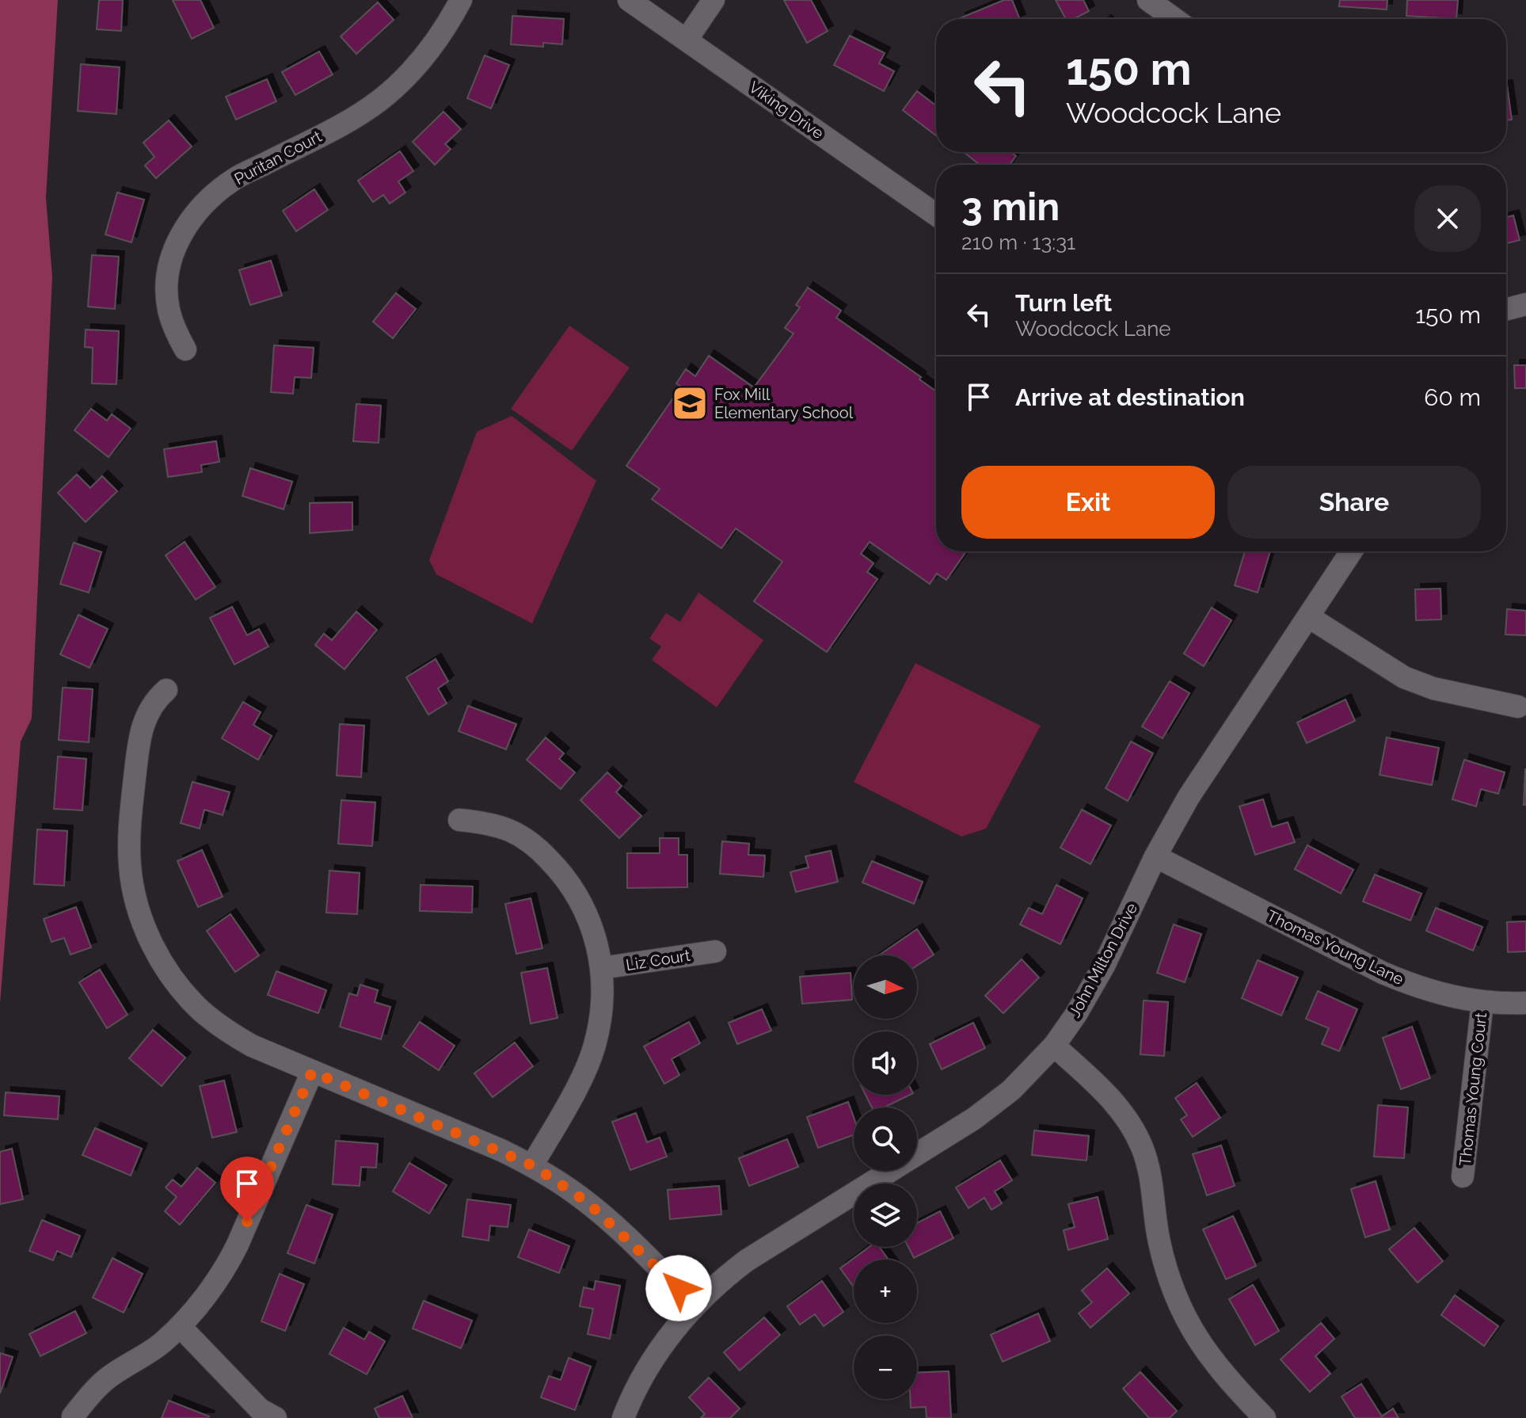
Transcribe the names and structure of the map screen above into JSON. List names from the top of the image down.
{
  "streets": {
    "street": [
      "Viking Drive",
      "Puritan Court",
      "Thomas Young Lane",
      "Liz Court",
      "John Milton Drive",
      "Thomas Young Court"
    ]
  },
  "crossings": [
    ["Thomas Young Lane", "John Milton Drive"],
    ["Thomas Young Lane", "Thomas Young Court"]
  ],
  "places": {
    "school or university": ["Fox Mill Elementary School"]
  },
  "north": "right",
  "page": {
    "turn": ["150 m", "Woodcock Lane"],
    "heading": ["3 min", "210 m · 13:31"],
    "list": [
      {
        "name": "Turn left",
        "note": "Woodcock Lane",
        "value": "150 m"
      },
      {
        "name": "Arrive at destination",
        "value": "60 m"
      }
    ],
    "buttons": ["Exit", "Share"],
    "map_buttons": ["+", "−"]
  }
}
